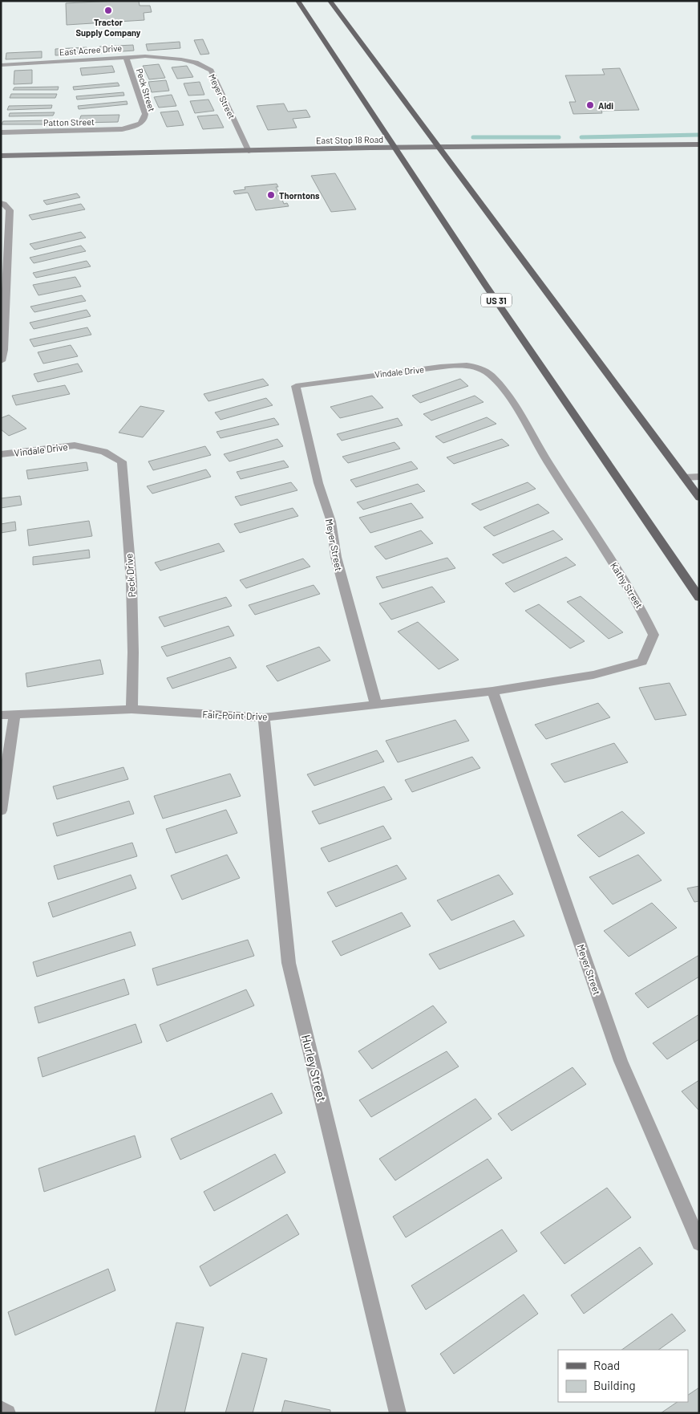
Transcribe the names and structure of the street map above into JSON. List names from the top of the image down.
{
  "streets": {
    "main road": ["US 31"],
    "street": [
      "East Acree Drive",
      "Peck Street",
      "Meyer Street",
      "Patton Street",
      "East Stop 18 Road",
      "Vindale Drive",
      "Peck Drive",
      "Kathy Street",
      "Fair-Point Drive",
      "Hurley Street"
    ]
  },
  "crossings": [
    ["East Acree Drive", "Peck Street"],
    ["East Acree Drive", "Meyer Street"],
    ["Peck Street", "Patton Street"],
    ["Meyer Street", "East Stop 18 Road"],
    ["Meyer Street", "Vindale Drive"],
    ["Meyer Street", "Kathy Street"],
    ["Meyer Street", "Fair-Point Drive"],
    ["East Stop 18 Road", "US 31"],
    ["Vindale Drive", "Peck Drive"],
    ["Vindale Drive", "Kathy Street"],
    ["Peck Drive", "Fair-Point Drive"],
    ["Kathy Street", "Fair-Point Drive"],
    ["Fair-Point Drive", "Hurley Street"]
  ],
  "places": ["Tractor Supply Company", "Aldi", "Thorntons"],
  "legend": ["Road", "Building"]
}
